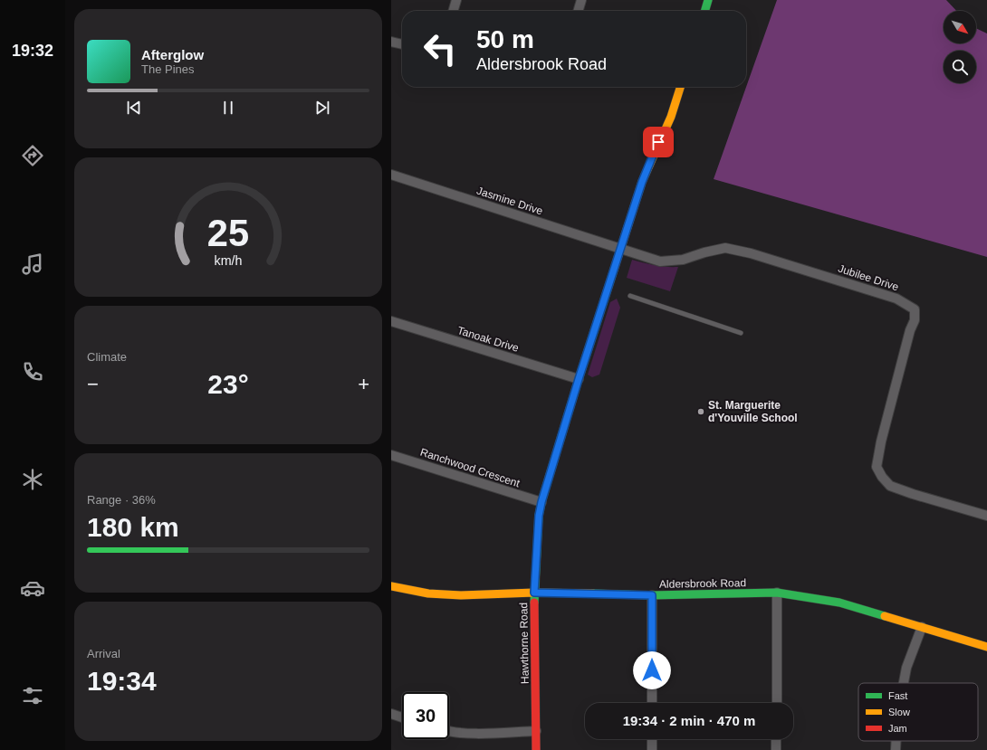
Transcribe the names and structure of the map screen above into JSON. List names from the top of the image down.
{
  "streets": {
    "street": [
      "Jasmine Drive",
      "Jubilee Drive",
      "Tanoak Drive",
      "Ranchwood Crescent",
      "Aldersbrook Road",
      "Hawthorne Road"
    ]
  },
  "crossings": [
    ["Jasmine Drive", "Jubilee Drive"],
    ["Jasmine Drive", "Hawthorne Road"],
    ["Jubilee Drive", "Hawthorne Road"],
    ["Tanoak Drive", "Hawthorne Road"],
    ["Ranchwood Crescent", "Hawthorne Road"],
    ["Aldersbrook Road", "Hawthorne Road"]
  ],
  "places": ["St. Marguerite d'Youville School"],
  "legend": ["Fast", "Slow", "Jam"],
  "north": "bottom right",
  "page": {
    "tabs": "19:32",
    "turn": ["50 m", "Aldersbrook Road"],
    "song": ["Afterglow", "The Pines"],
    "tile": [
      "Climate",
      ["Range · 36%", "180 km"],
      ["Arrival", "19:34"]
    ],
    "heat": ["−", "23°", "+"],
    "limit": "30",
    "trip": "19:34 · 2 min · 470 m",
    "gauge": ["25", "km/h"]
  }
}
